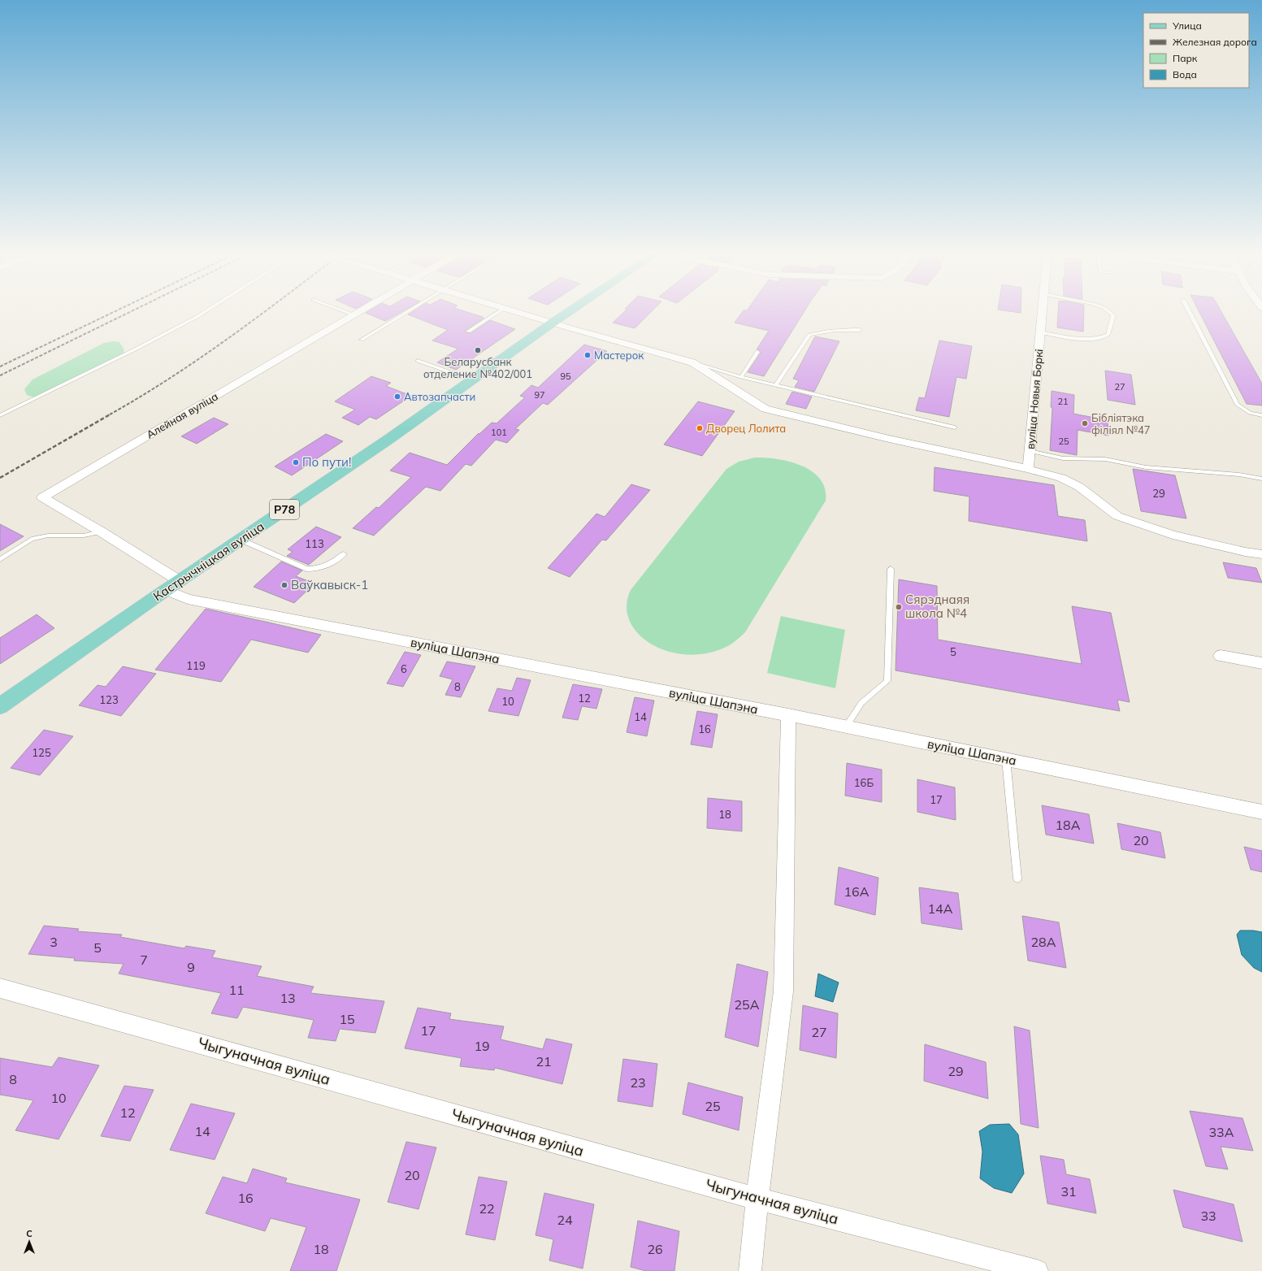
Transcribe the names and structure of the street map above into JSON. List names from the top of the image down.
{
  "streets": {
    "main road": ["Р78", "Кастрычніцкая вуліца"],
    "street": [
      "вуліца Новыя Боркі",
      "Алейная вуліца",
      "вуліца Шапэна",
      "Чыгуначная вуліца"
    ]
  },
  "crossings": [
    ["Алейная вуліца", "Кастрычніцкая вуліца"],
    ["Алейная вуліца", "вуліца Шапэна"],
    ["Кастрычніцкая вуліца", "вуліца Шапэна"]
  ],
  "places": [
    "Беларусбанк отделение №402/001",
    "Мастерок",
    "Автозапчасти",
    "Бібліятэка філіял №47",
    "Дворец Лолита",
    "По пути!",
    "Ваўкавыск-1",
    "Сярэднаяя школа №4"
  ],
  "house_numbers": [
    "95",
    "27",
    "97",
    "21",
    "101",
    "25",
    "29",
    "113",
    "5",
    "119",
    "6",
    "8",
    "12",
    "123",
    "10",
    "14",
    "16",
    "125",
    "16Б",
    "17",
    "18",
    "18А",
    "20",
    "16А",
    "14А",
    "3",
    "28А",
    "5",
    "7",
    "9",
    "11",
    "13",
    "25А",
    "15",
    "17",
    "27",
    "19",
    "21",
    "29",
    "8",
    "23",
    "10",
    "25",
    "12",
    "14",
    "33А",
    "20",
    "31",
    "16",
    "22",
    "33",
    "24",
    "18",
    "26"
  ],
  "legend": [
    "Улица",
    "Железная дорога",
    "Парк",
    "Вода"
  ],
  "north": "top"
}
